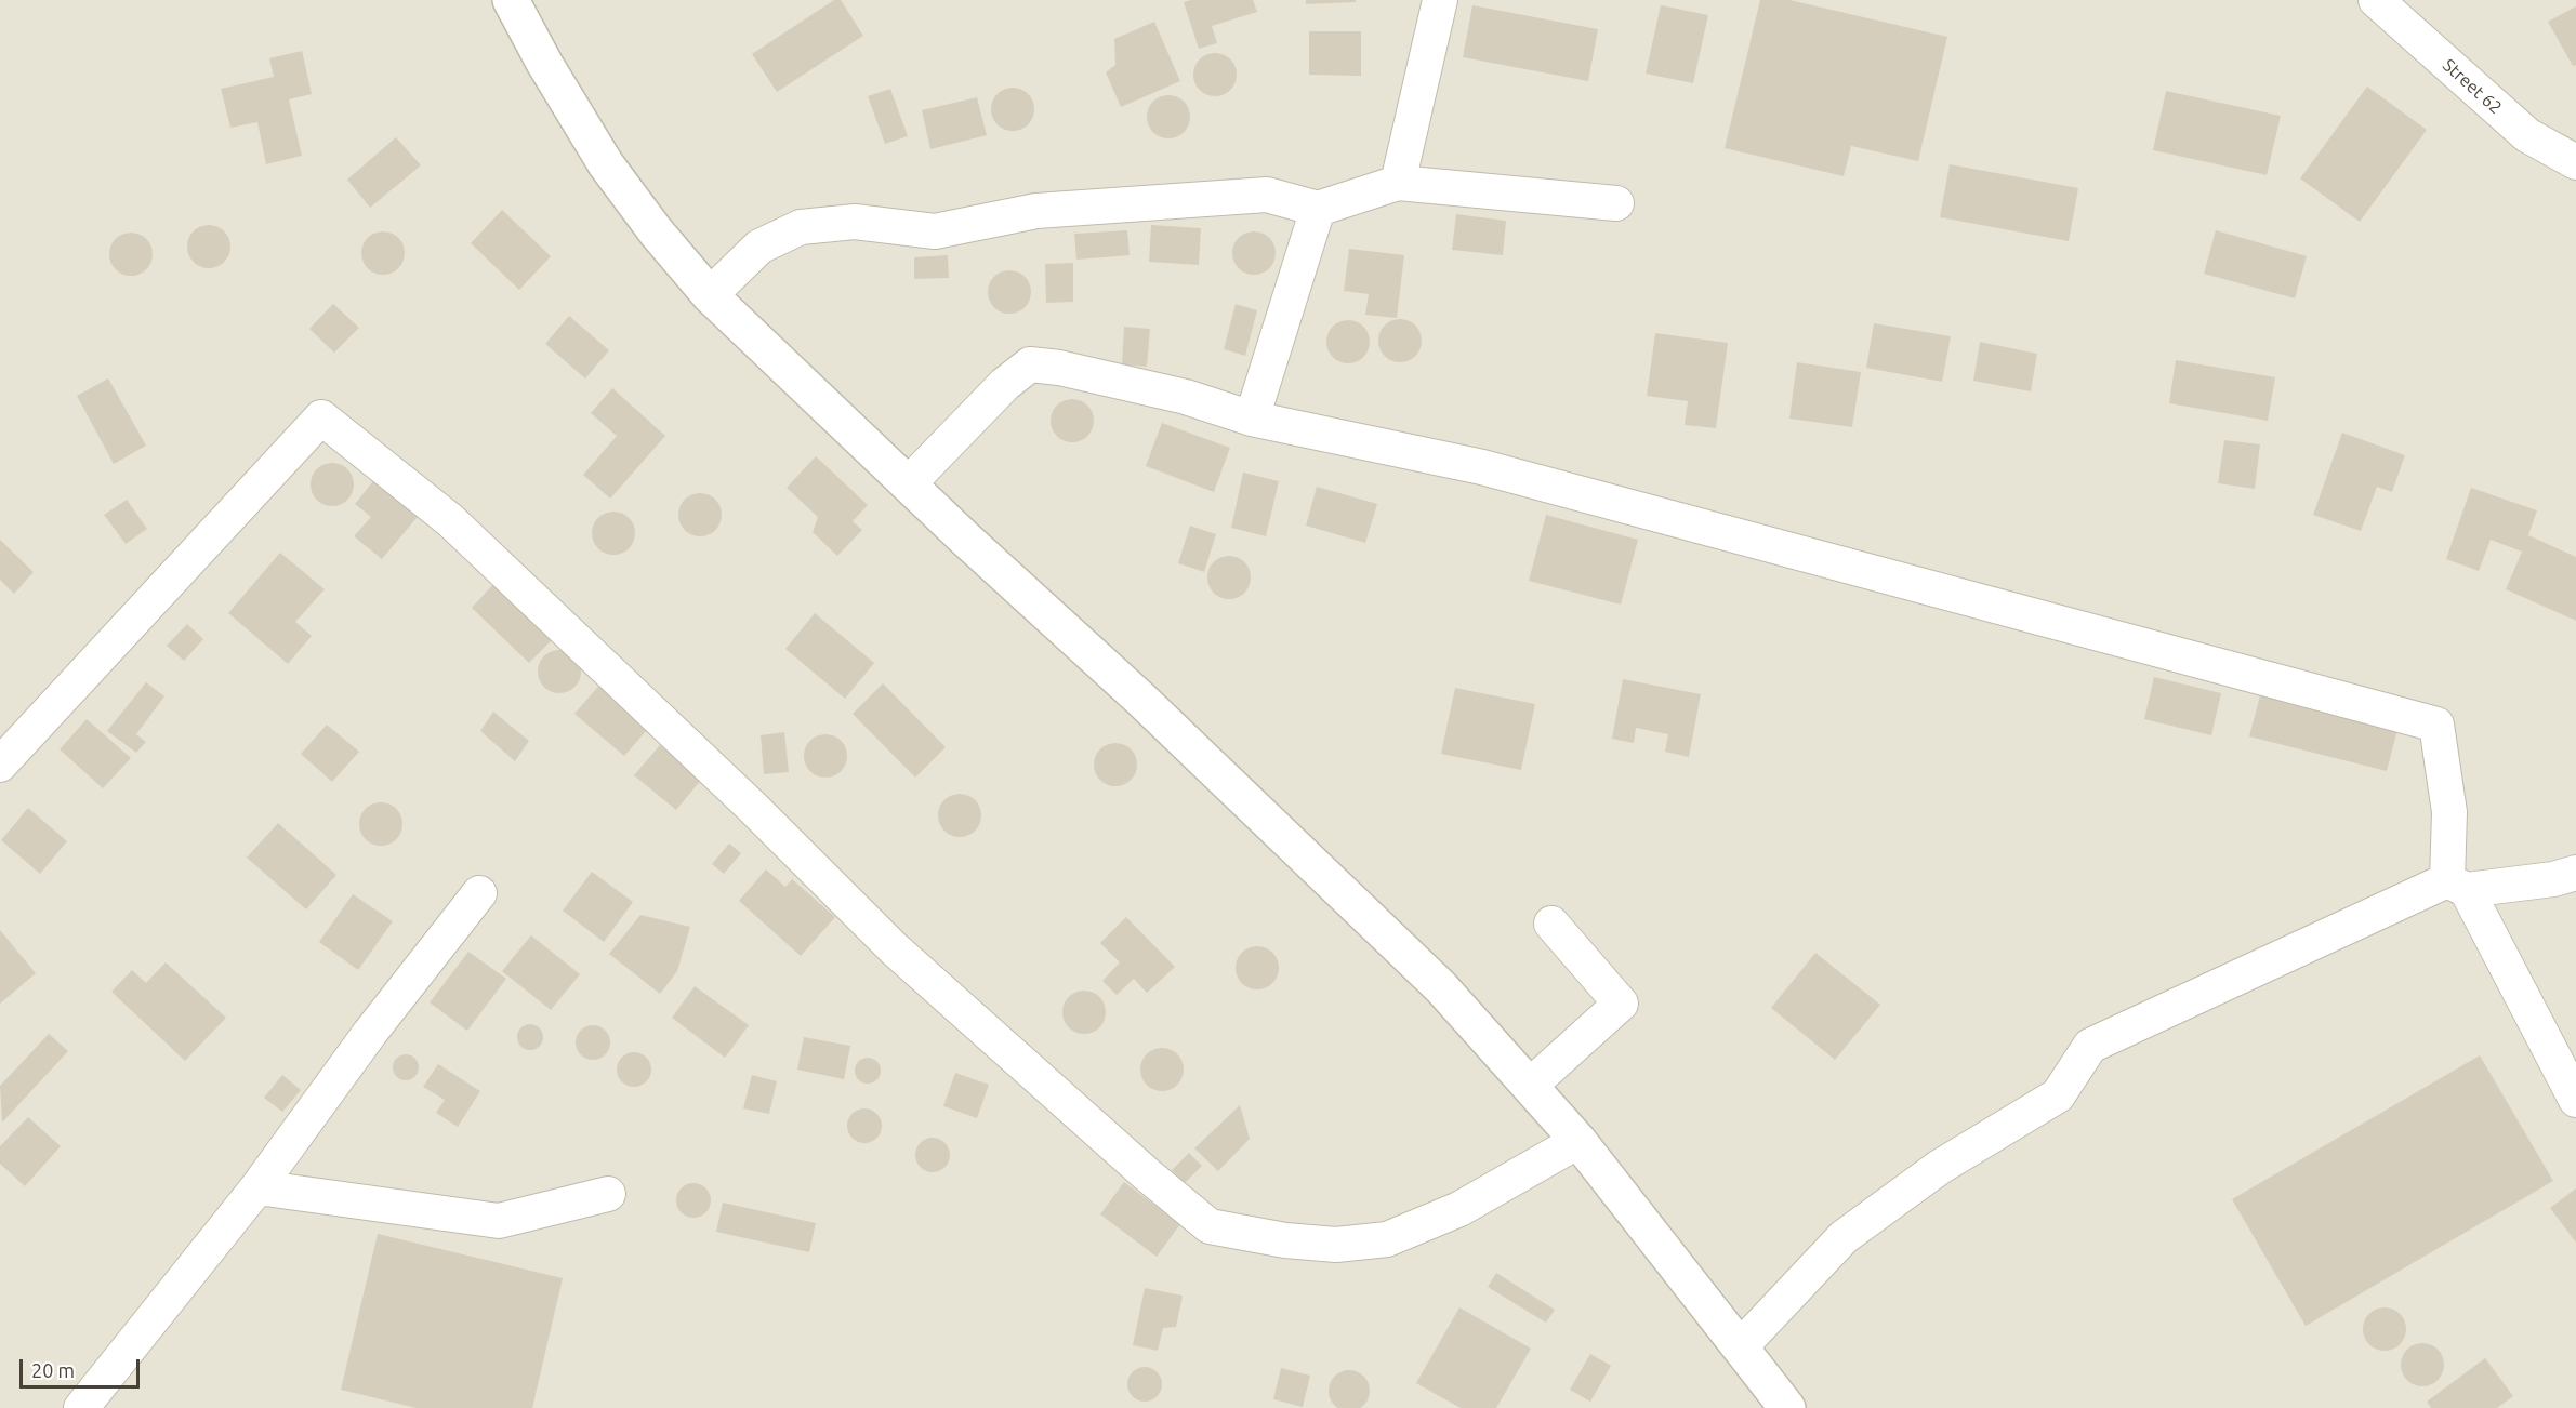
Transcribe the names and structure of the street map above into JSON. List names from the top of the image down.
{
  "streets": {
    "street": ["Street 62"]
  },
  "scale_bar": "20 m"
}
